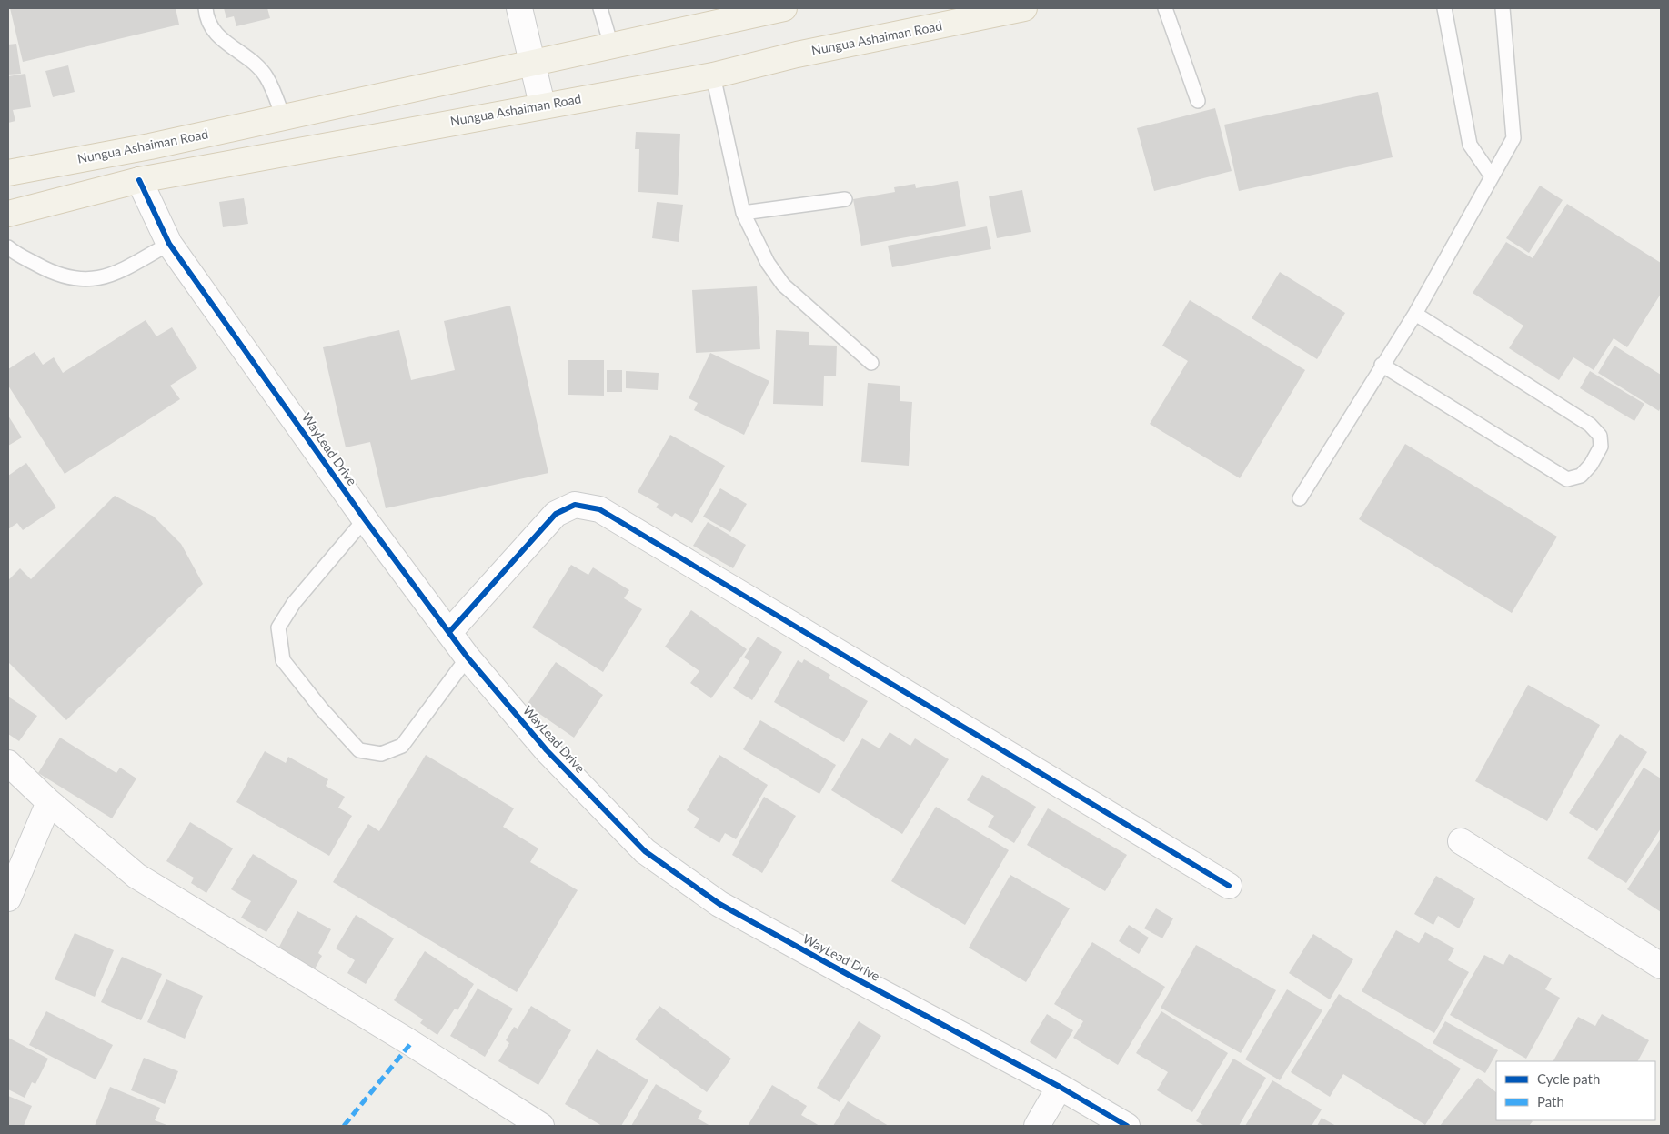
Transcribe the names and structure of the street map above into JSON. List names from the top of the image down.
{
  "streets": {
    "main road": ["Nungua Ashaiman Road"],
    "street": ["WayLead Drive"]
  },
  "crossings": [
    ["Nungua Ashaiman Road", "WayLead Drive"]
  ],
  "legend": ["Cycle path", "Path"]
}
